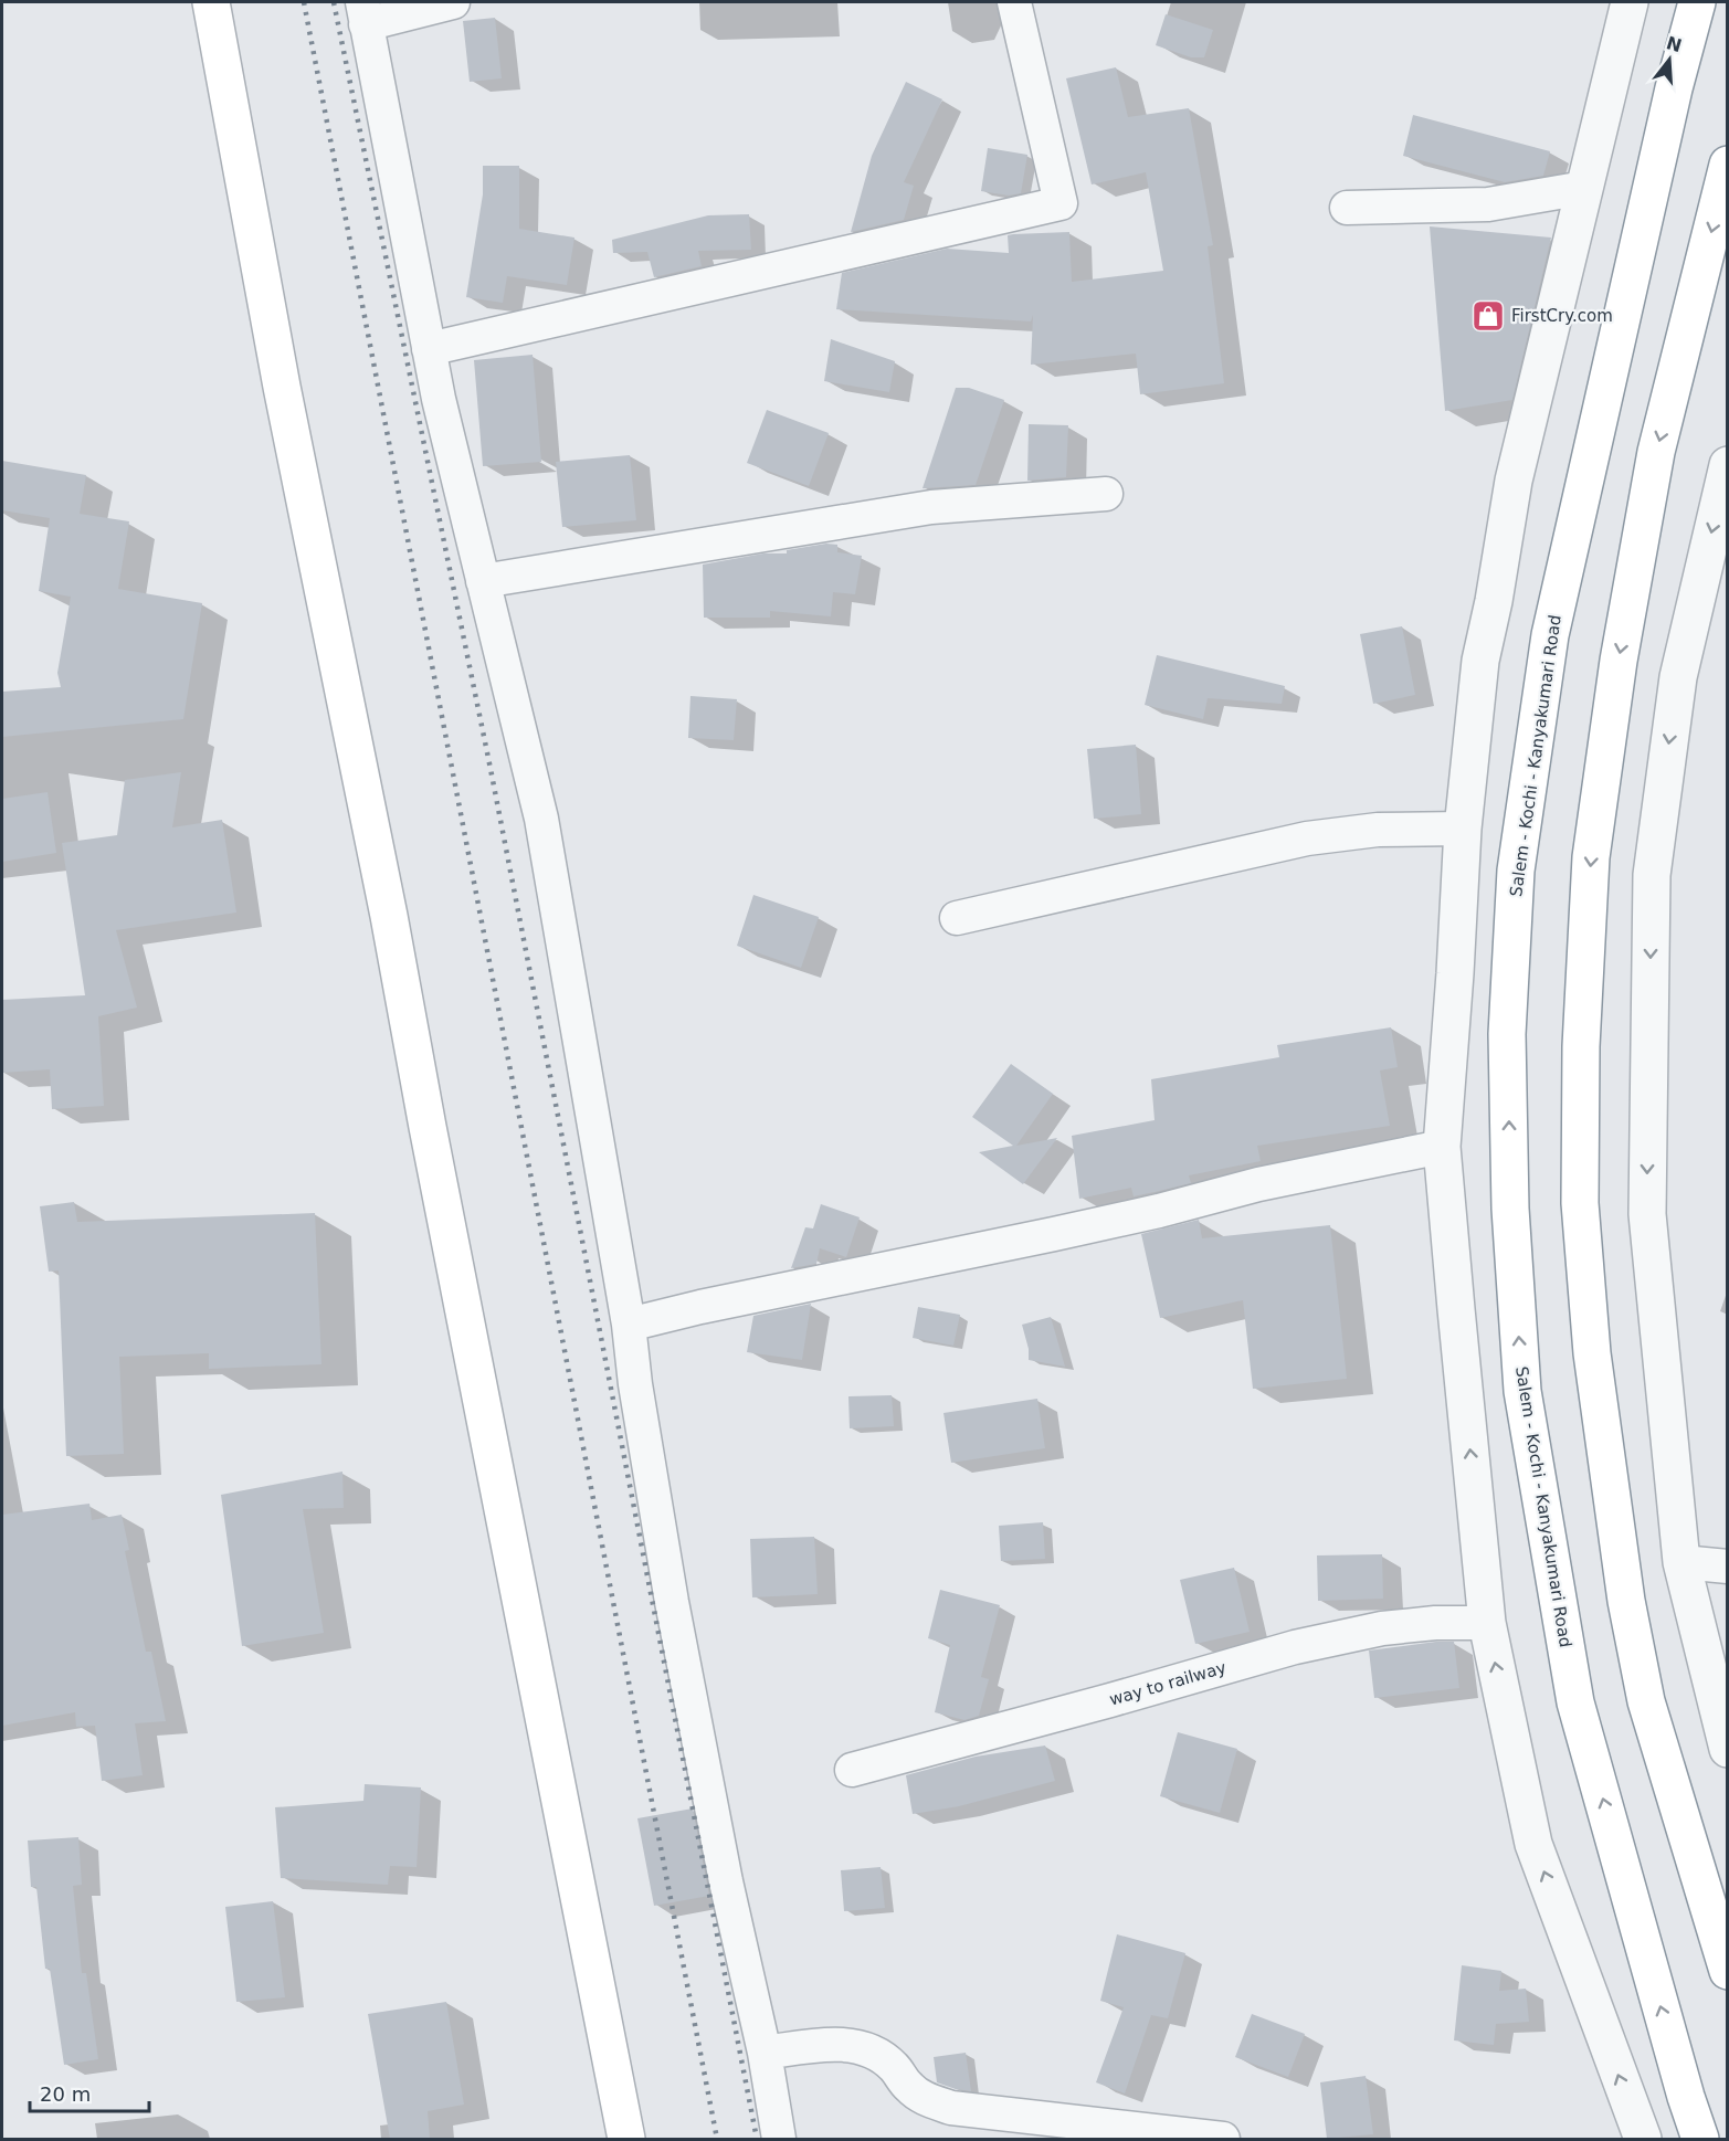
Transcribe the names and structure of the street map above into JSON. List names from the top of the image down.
{
  "streets": {
    "main road": ["Salem - Kochi - Kanyakumari Road"],
    "street": ["way to railway"]
  },
  "places": {
    "shop": ["FirstCry.com"]
  },
  "scale_bar": "20 m",
  "north": "top"
}
